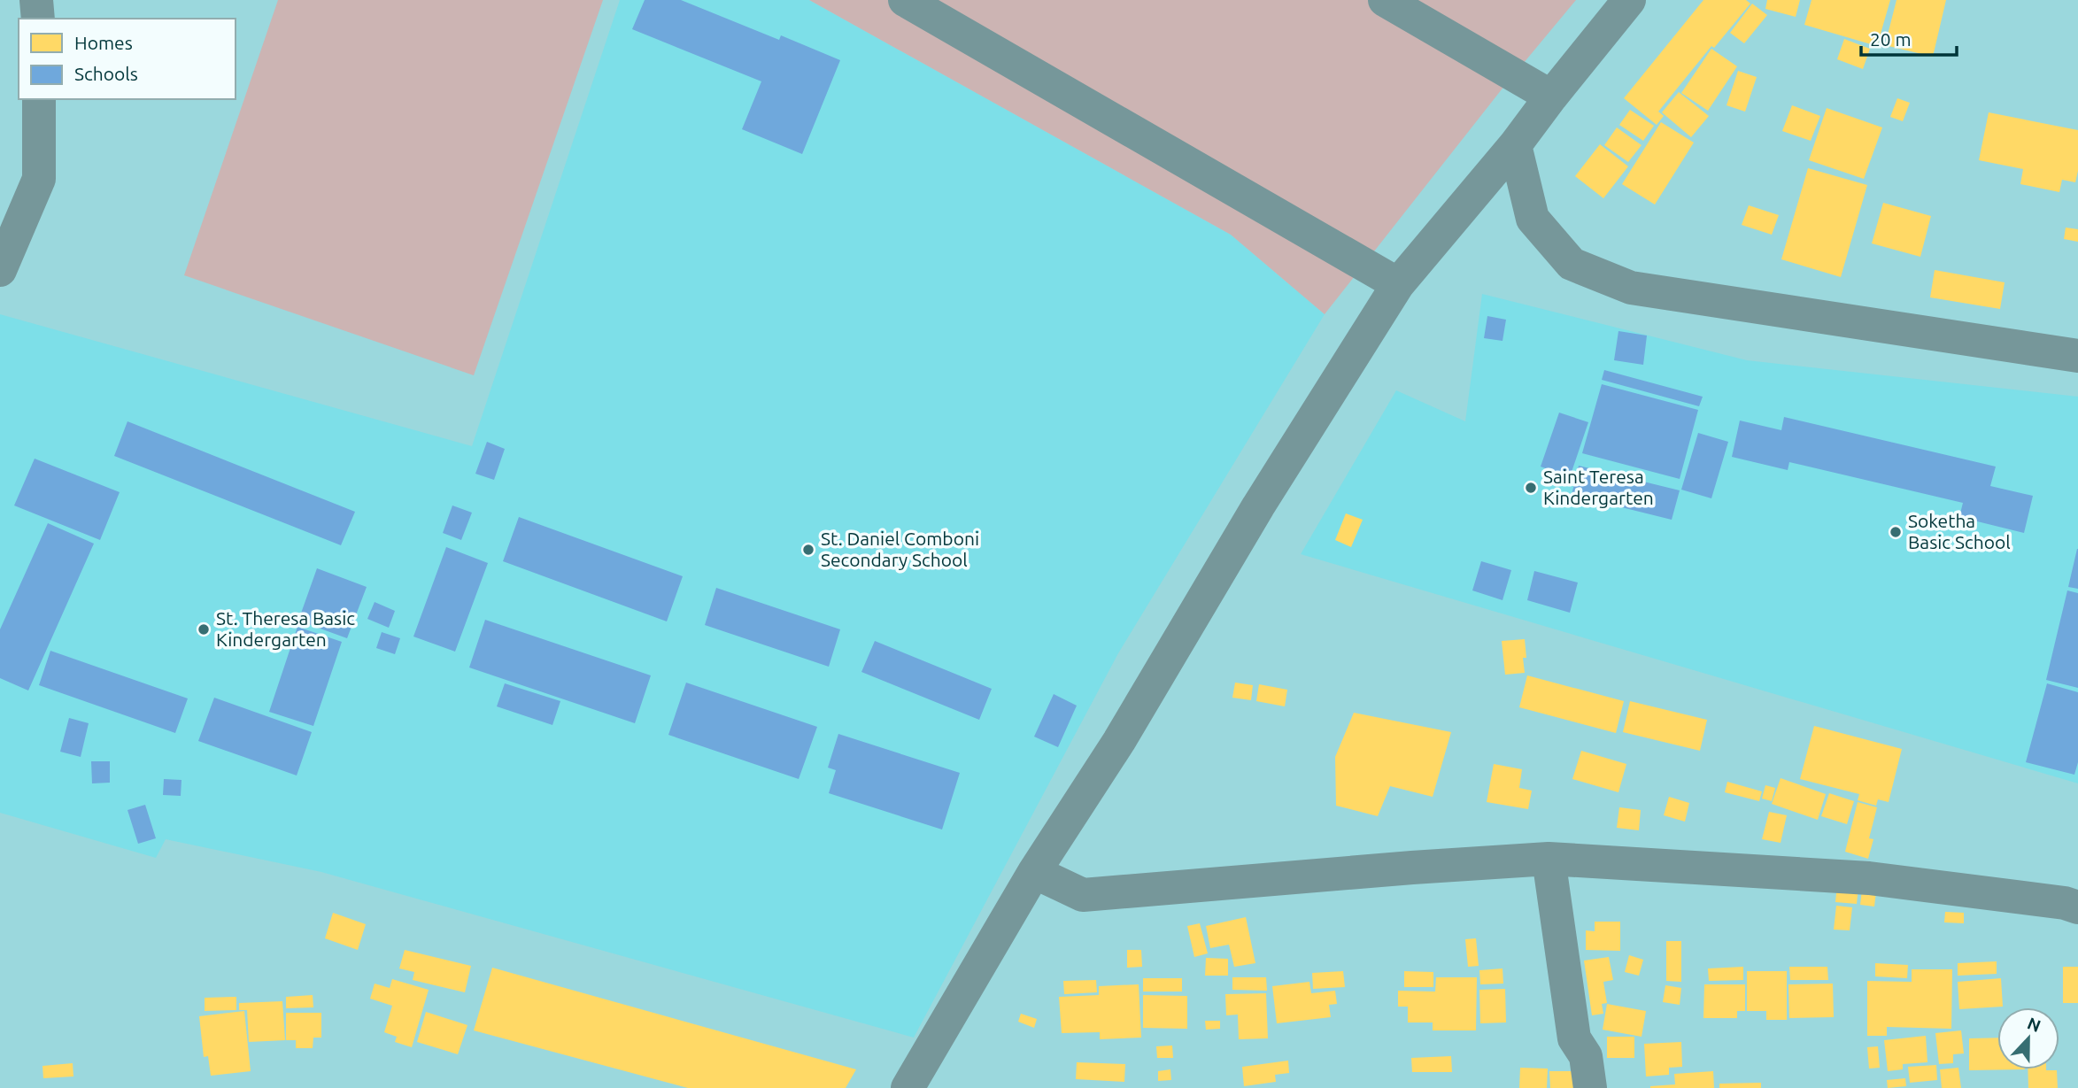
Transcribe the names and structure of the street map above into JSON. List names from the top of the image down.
{
  "places": [
    "Saint Teresa Kindergarten",
    "Soketha Basic School",
    "St. Daniel Comboni Secondary School",
    "St. Theresa Basic Kindergarten"
  ],
  "legend": ["Homes", "Schools"],
  "scale_bar": "20 m",
  "north": "top"
}
